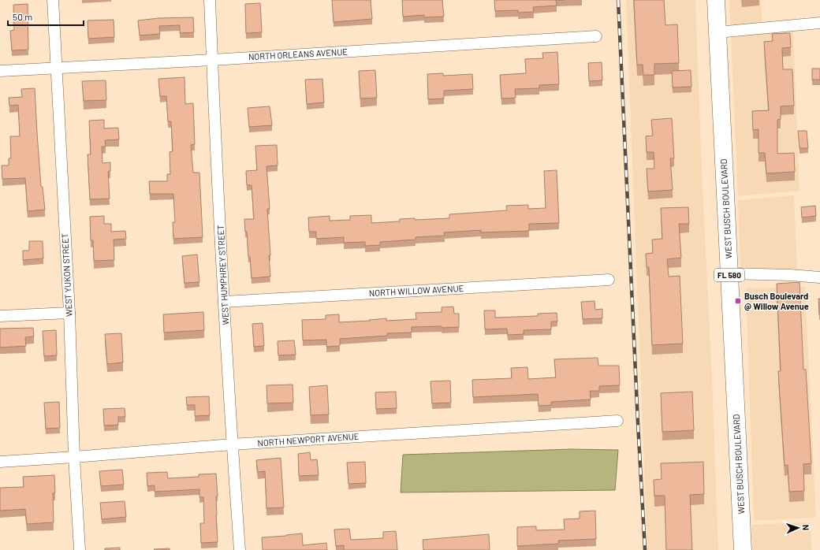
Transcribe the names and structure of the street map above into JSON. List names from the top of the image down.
{
  "streets": {
    "main road": ["WEST BUSCH BOULEVARD", "FL 580"],
    "street": [
      "NORTH ORLEANS AVENUE",
      "WEST YUKON STREET",
      "WEST HUMPHREY STREET",
      "NORTH WILLOW AVENUE",
      "NORTH NEWPORT AVENUE"
    ]
  },
  "crossings": [
    ["NORTH ORLEANS AVENUE", "WEST YUKON STREET"],
    ["NORTH ORLEANS AVENUE", "WEST HUMPHREY STREET"],
    ["WEST YUKON STREET", "NORTH NEWPORT AVENUE"],
    ["WEST HUMPHREY STREET", "NORTH WILLOW AVENUE"],
    ["WEST HUMPHREY STREET", "NORTH NEWPORT AVENUE"]
  ],
  "places": {
    "transit": ["Busch Boulevard @ Willow Avenue"]
  },
  "scale_bar": "50 m",
  "north": "right"
}
